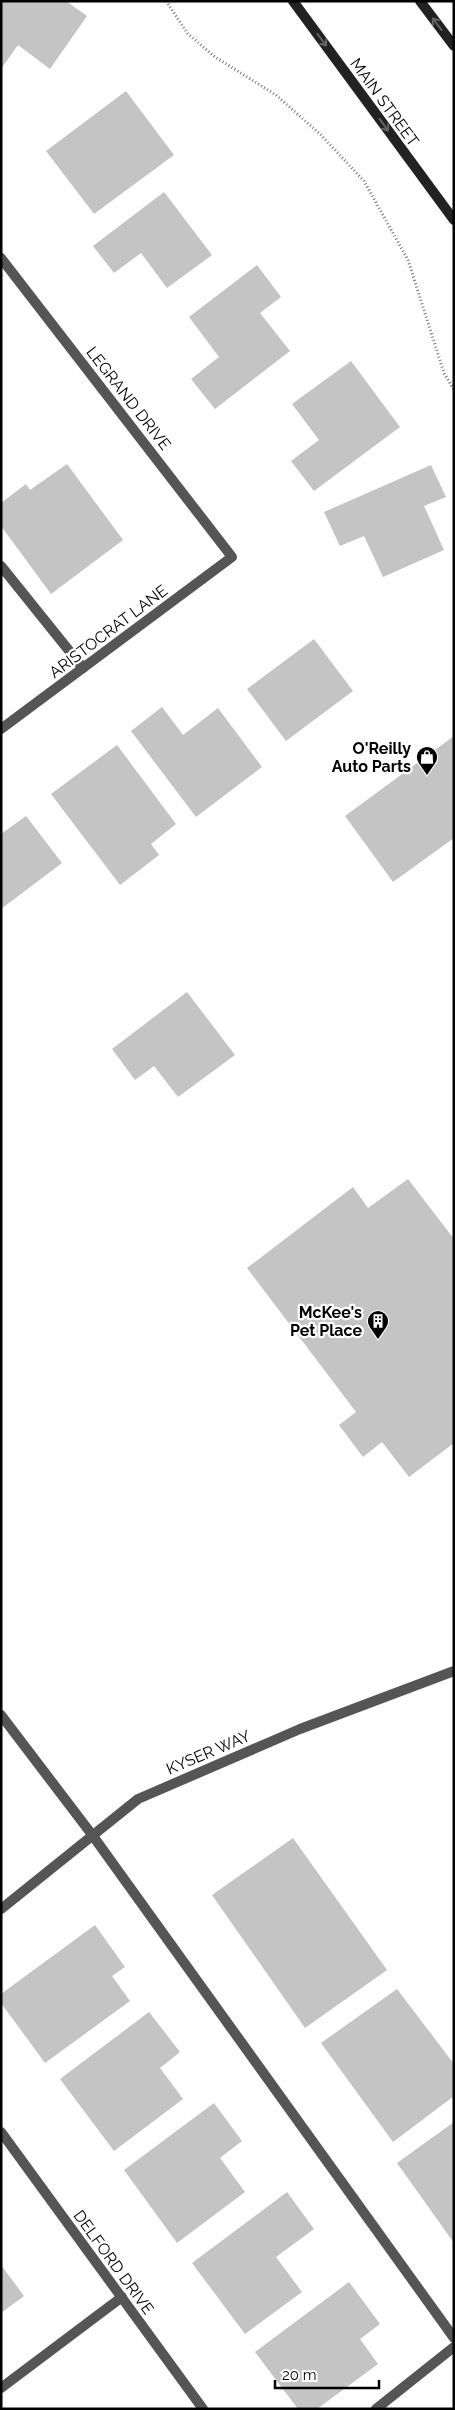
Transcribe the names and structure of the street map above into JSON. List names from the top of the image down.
{
  "streets": {
    "main road": ["MAIN STREET"],
    "street": [
      "LEGRAND DRIVE",
      "ARISTOCRAT LANE",
      "KYSER WAY",
      "DELFORD DRIVE"
    ]
  },
  "crossings": [
    ["LEGRAND DRIVE", "ARISTOCRAT LANE"]
  ],
  "one_way": ["MAIN STREET"],
  "places": {
    "shop": ["O'Reilly Auto Parts"],
    "building": ["McKee's Pet Place"]
  },
  "scale_bar": "20 m"
}
